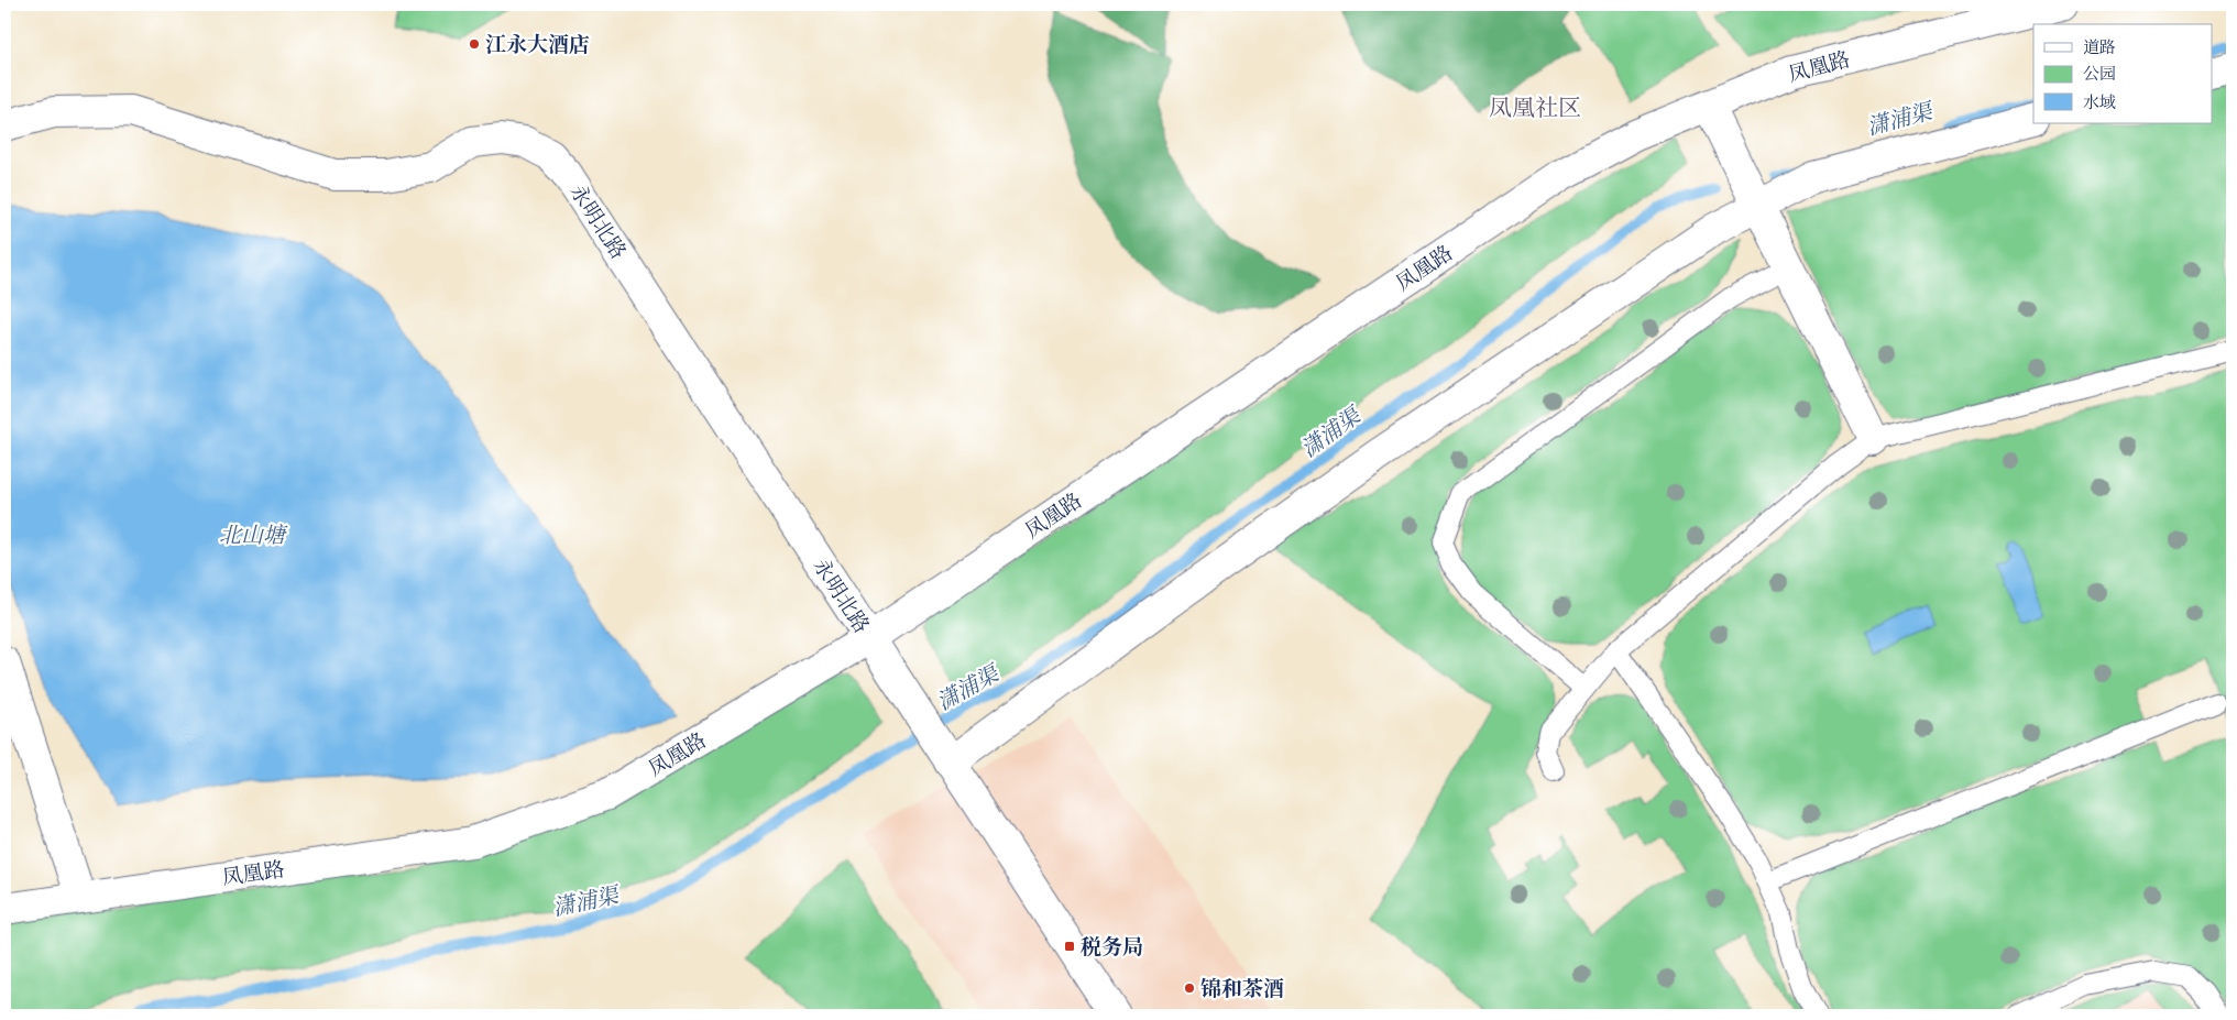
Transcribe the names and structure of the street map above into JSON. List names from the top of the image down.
{
  "streets": {
    "main road": ["凤凰路", "永明北路"]
  },
  "crossings": [
    ["凤凰路", "永明北路"]
  ],
  "districts": ["凤凰社区"],
  "water": ["潇浦渠", "北山塘"],
  "places": {
    "other": ["江永大酒店", "锦和茶酒"],
    "transit": ["税务局"]
  },
  "legend": ["道路", "公园", "水域"]
}
